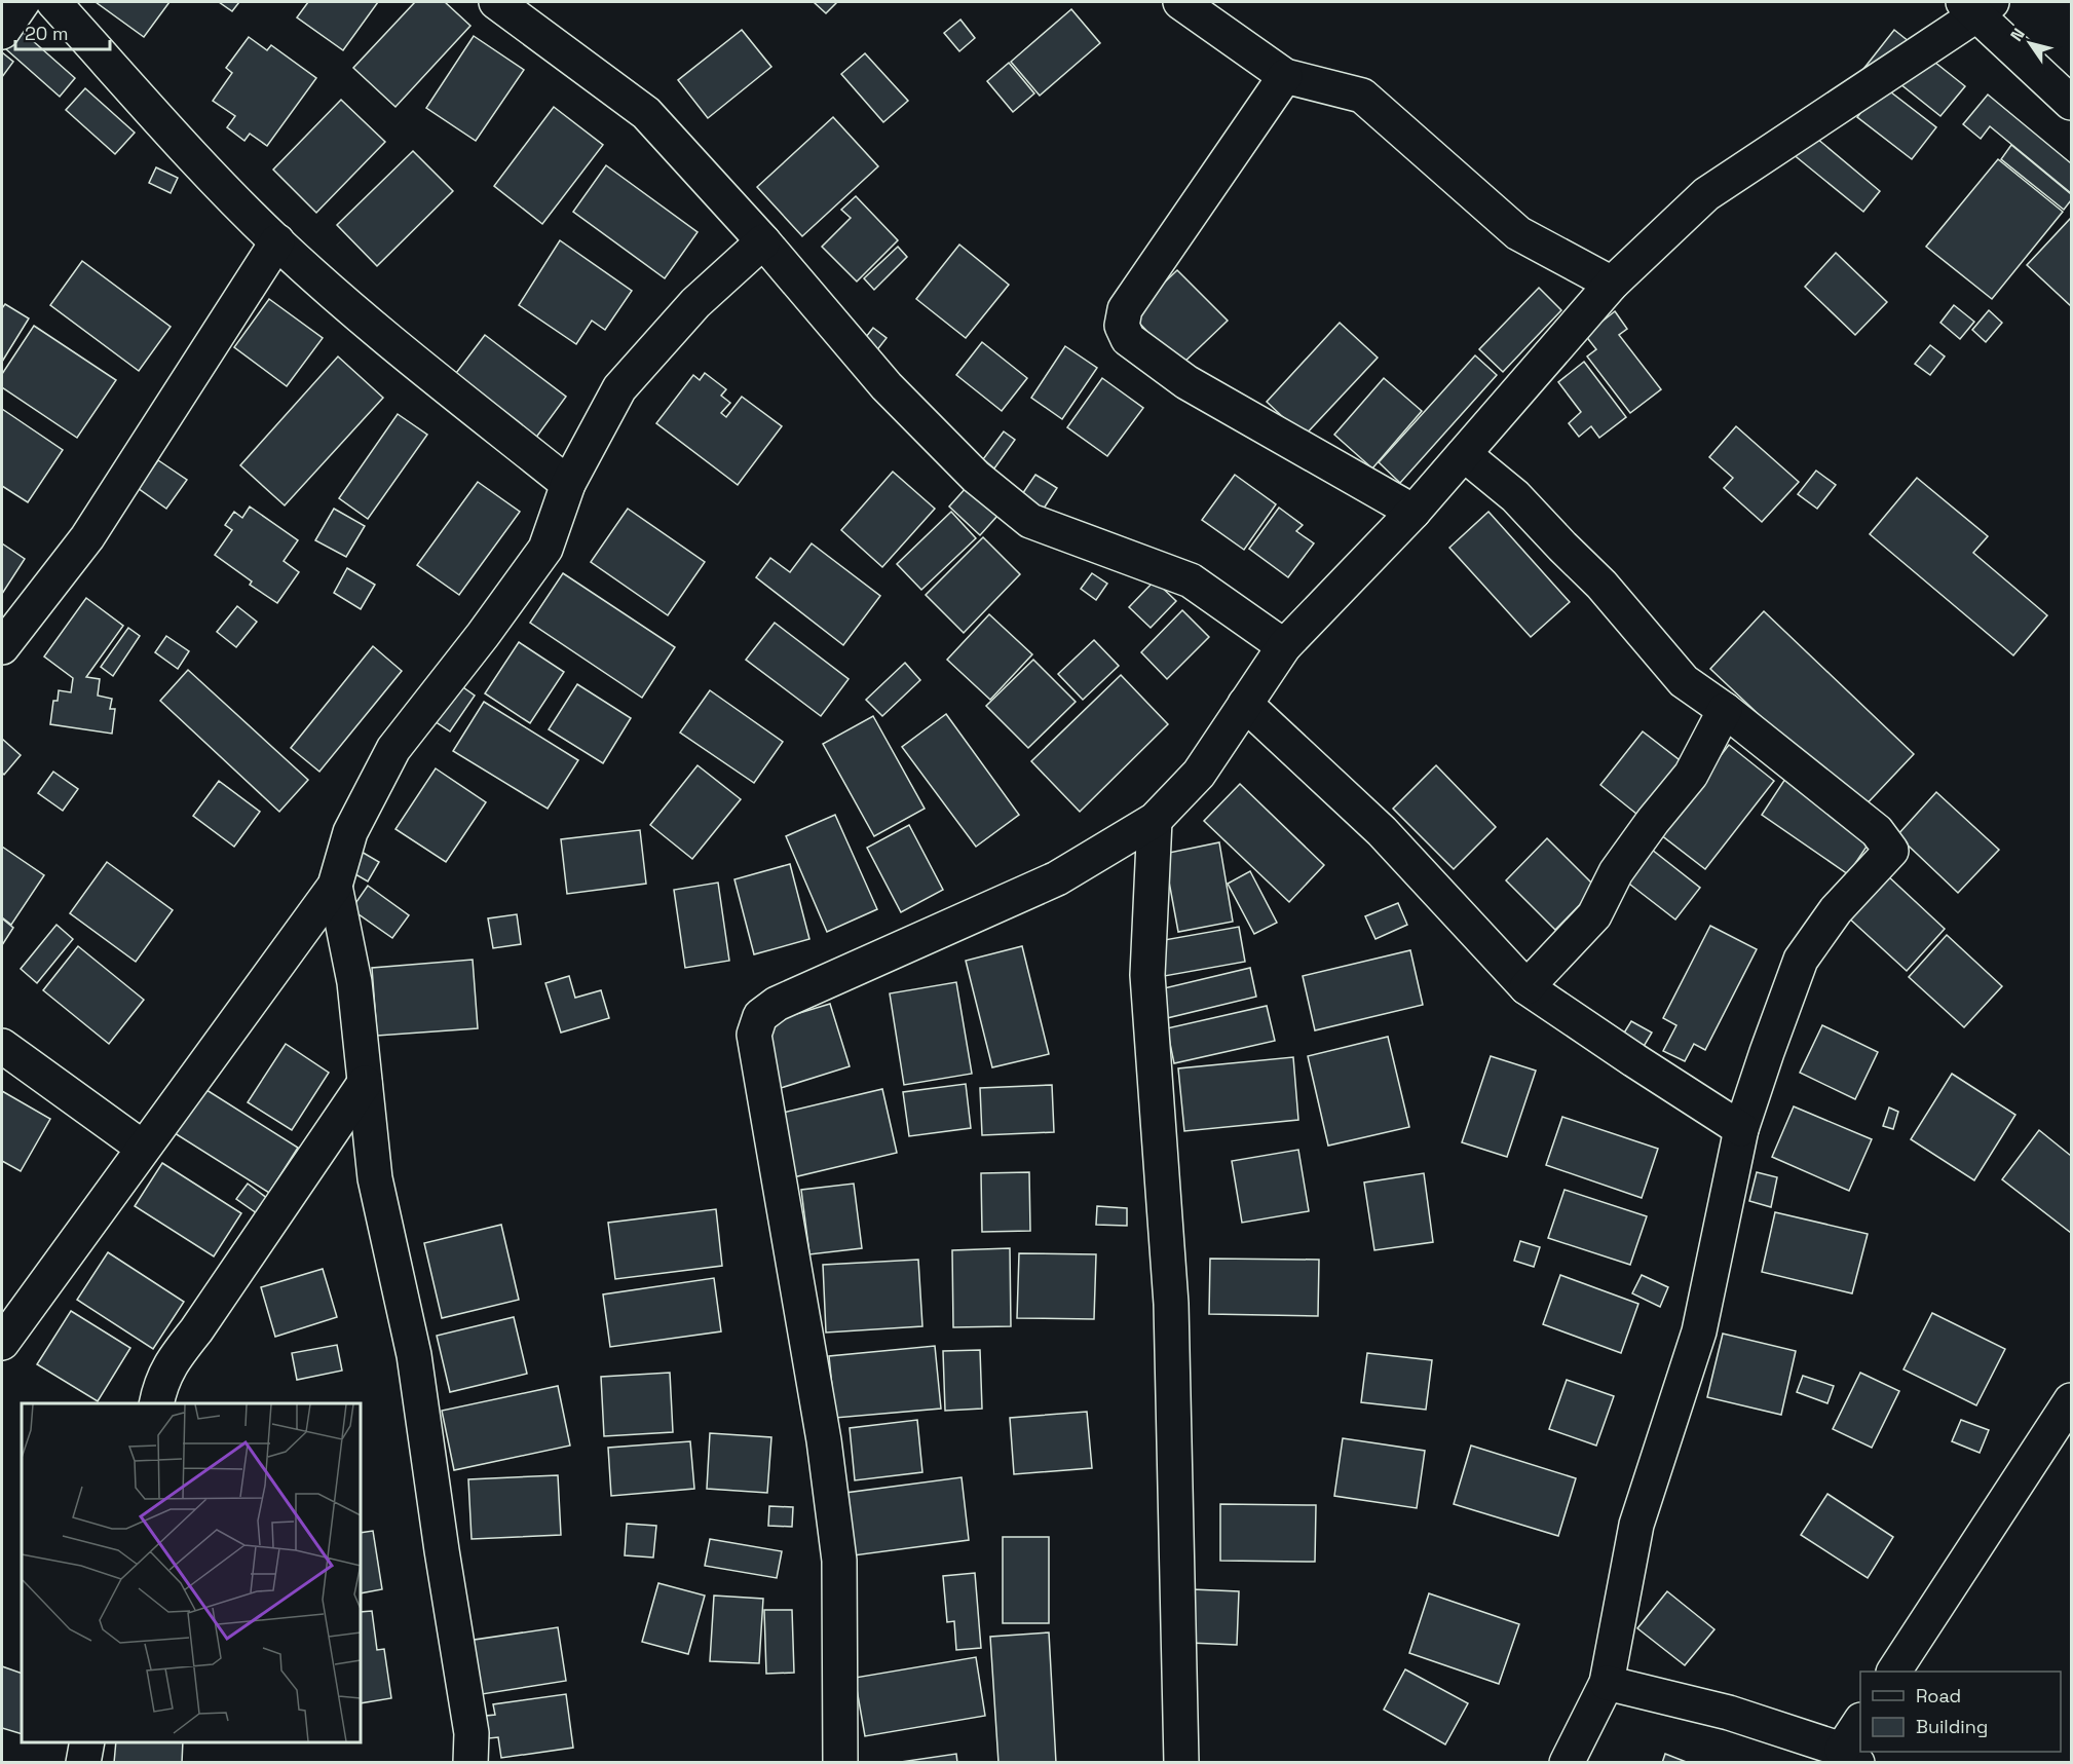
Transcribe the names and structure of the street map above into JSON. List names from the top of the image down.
{
  "legend": ["Road", "Building"],
  "scale_bar": "20 m",
  "north": "top left"
}
